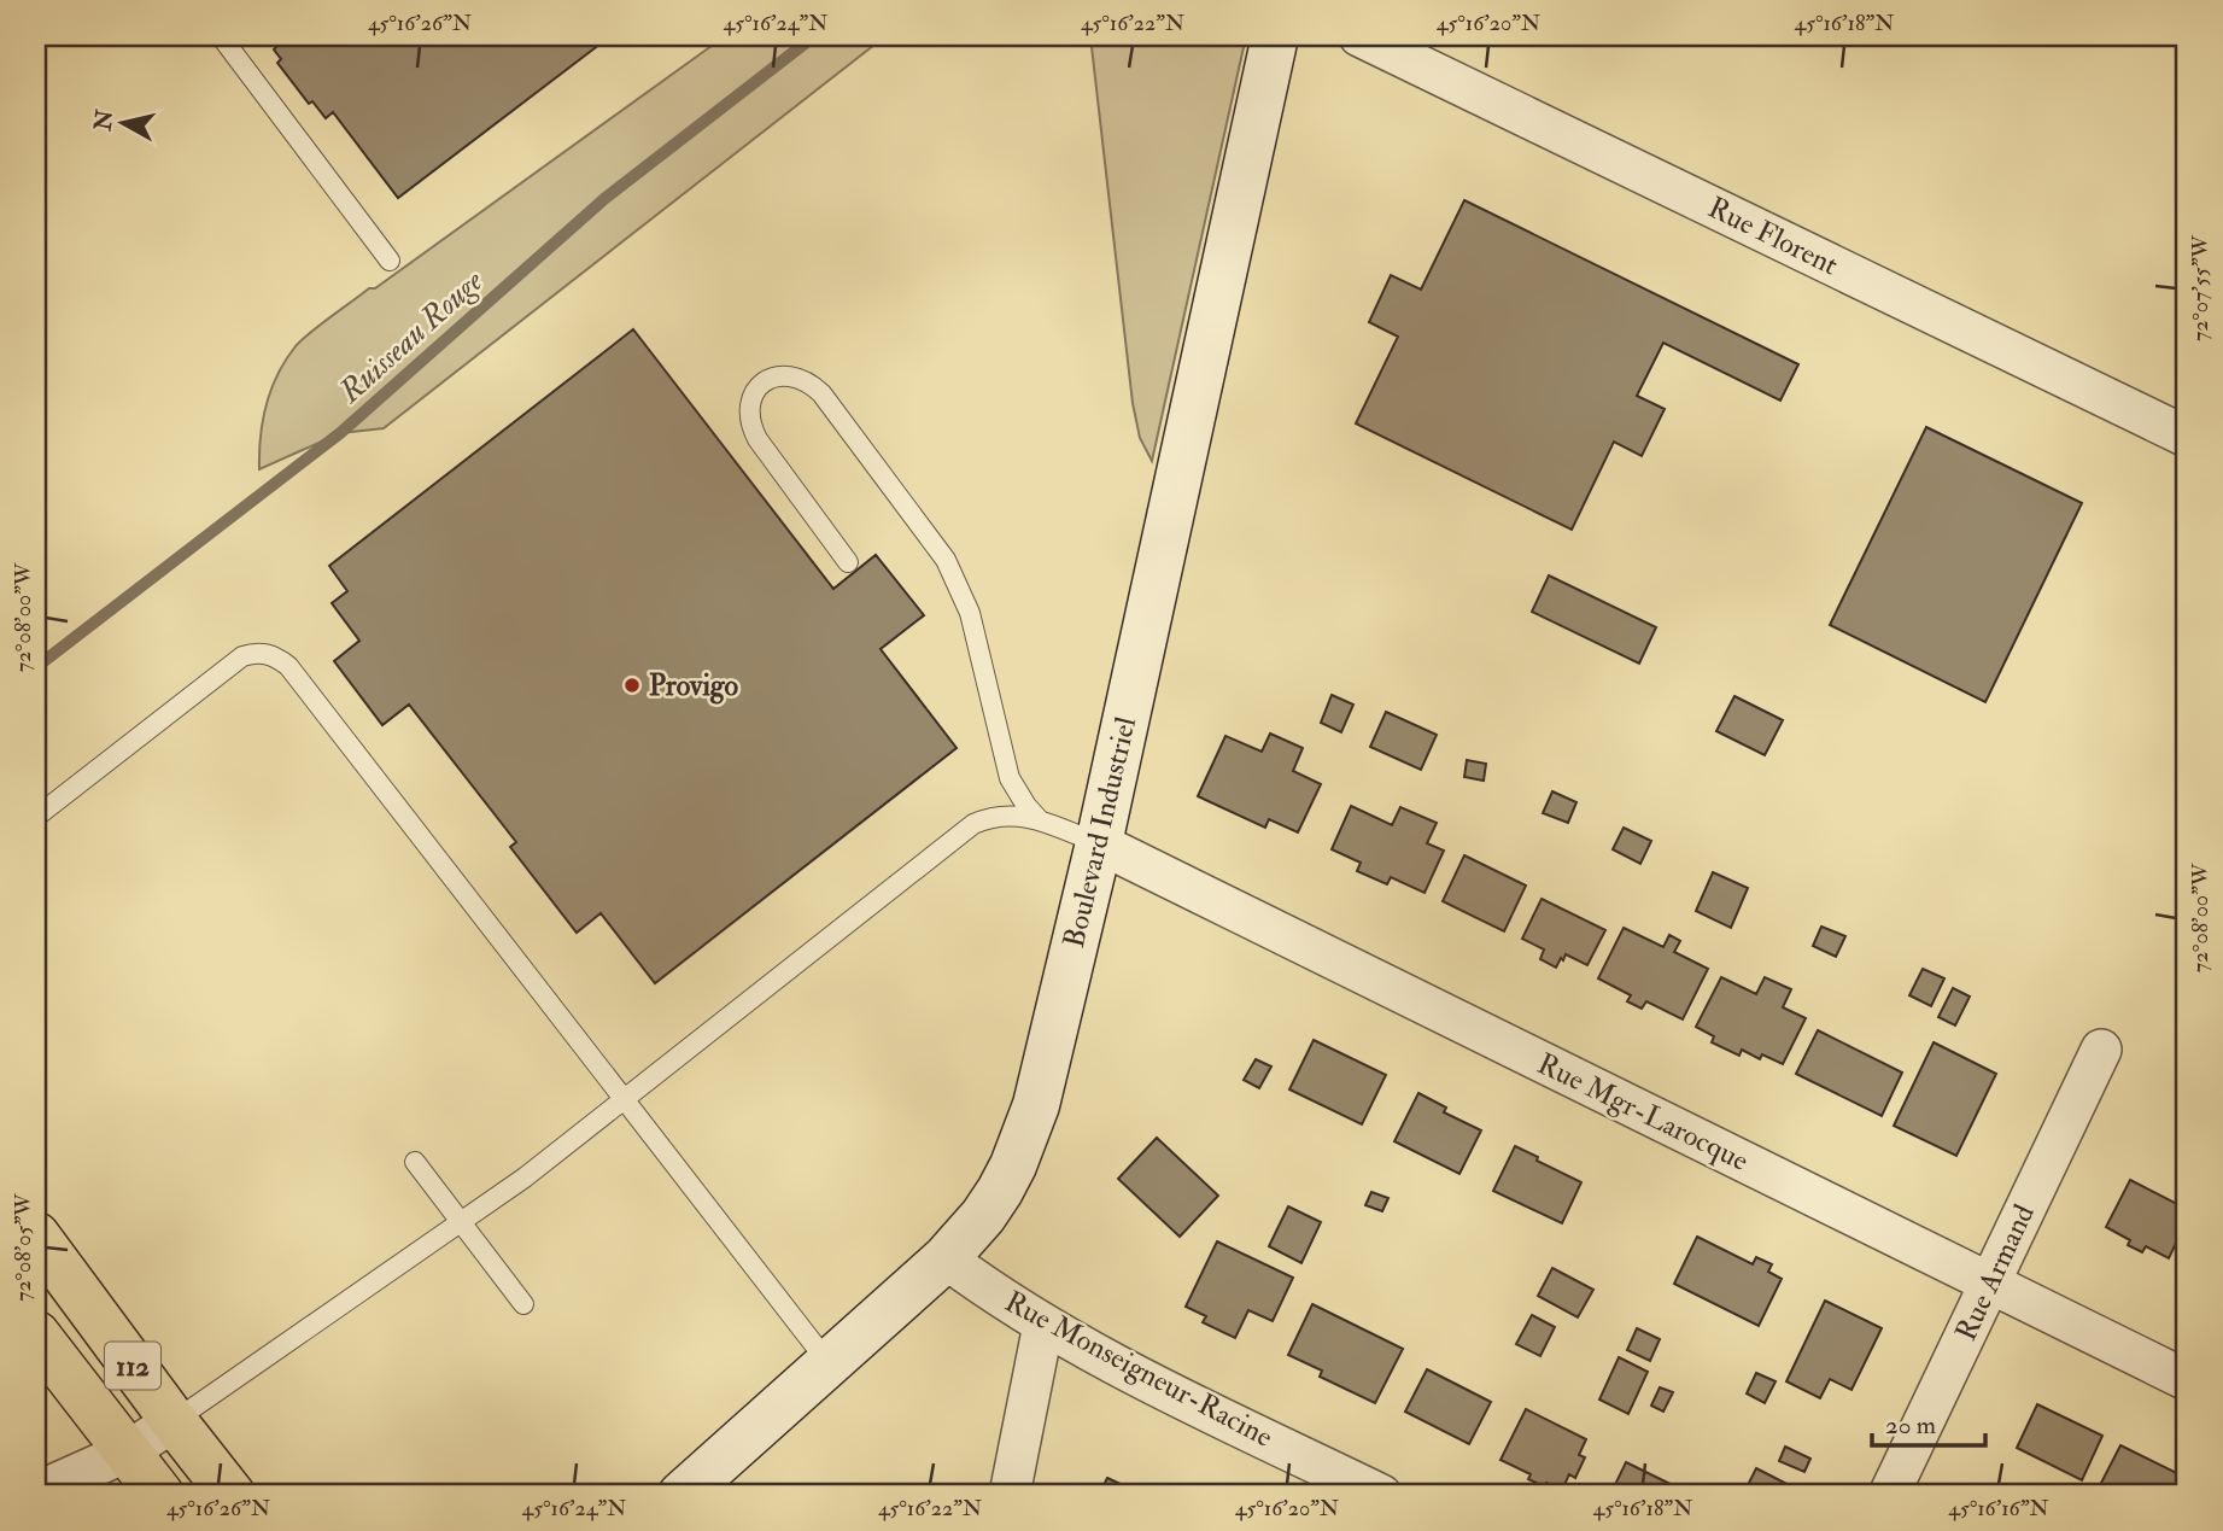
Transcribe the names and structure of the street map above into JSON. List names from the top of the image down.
{
  "streets": {
    "main road": ["112"],
    "street": [
      "Rue Florent",
      "Boulevard Industriel",
      "Rue Mgr-Larocque",
      "Rue Armand",
      "Rue Monseigneur-Racine"
    ]
  },
  "crossings": [
    ["Boulevard Industriel", "Rue Mgr-Larocque"],
    ["Boulevard Industriel", "Rue Monseigneur-Racine"],
    ["Rue Mgr-Larocque", "Rue Armand"]
  ],
  "water": ["Ruisseau Rouge"],
  "places": ["Provigo"],
  "scale_bar": "20 m",
  "north": "left",
  "coordinates": [
    "45°16'26\"N",
    "45°16'24\"N",
    "45°16'22\"N",
    "45°16'20\"N",
    "45°16'18\"N",
    "72°07'55\"W",
    "72°08'00\"W",
    "72°08'05\"W",
    "45°16'16\"N"
  ]
}
